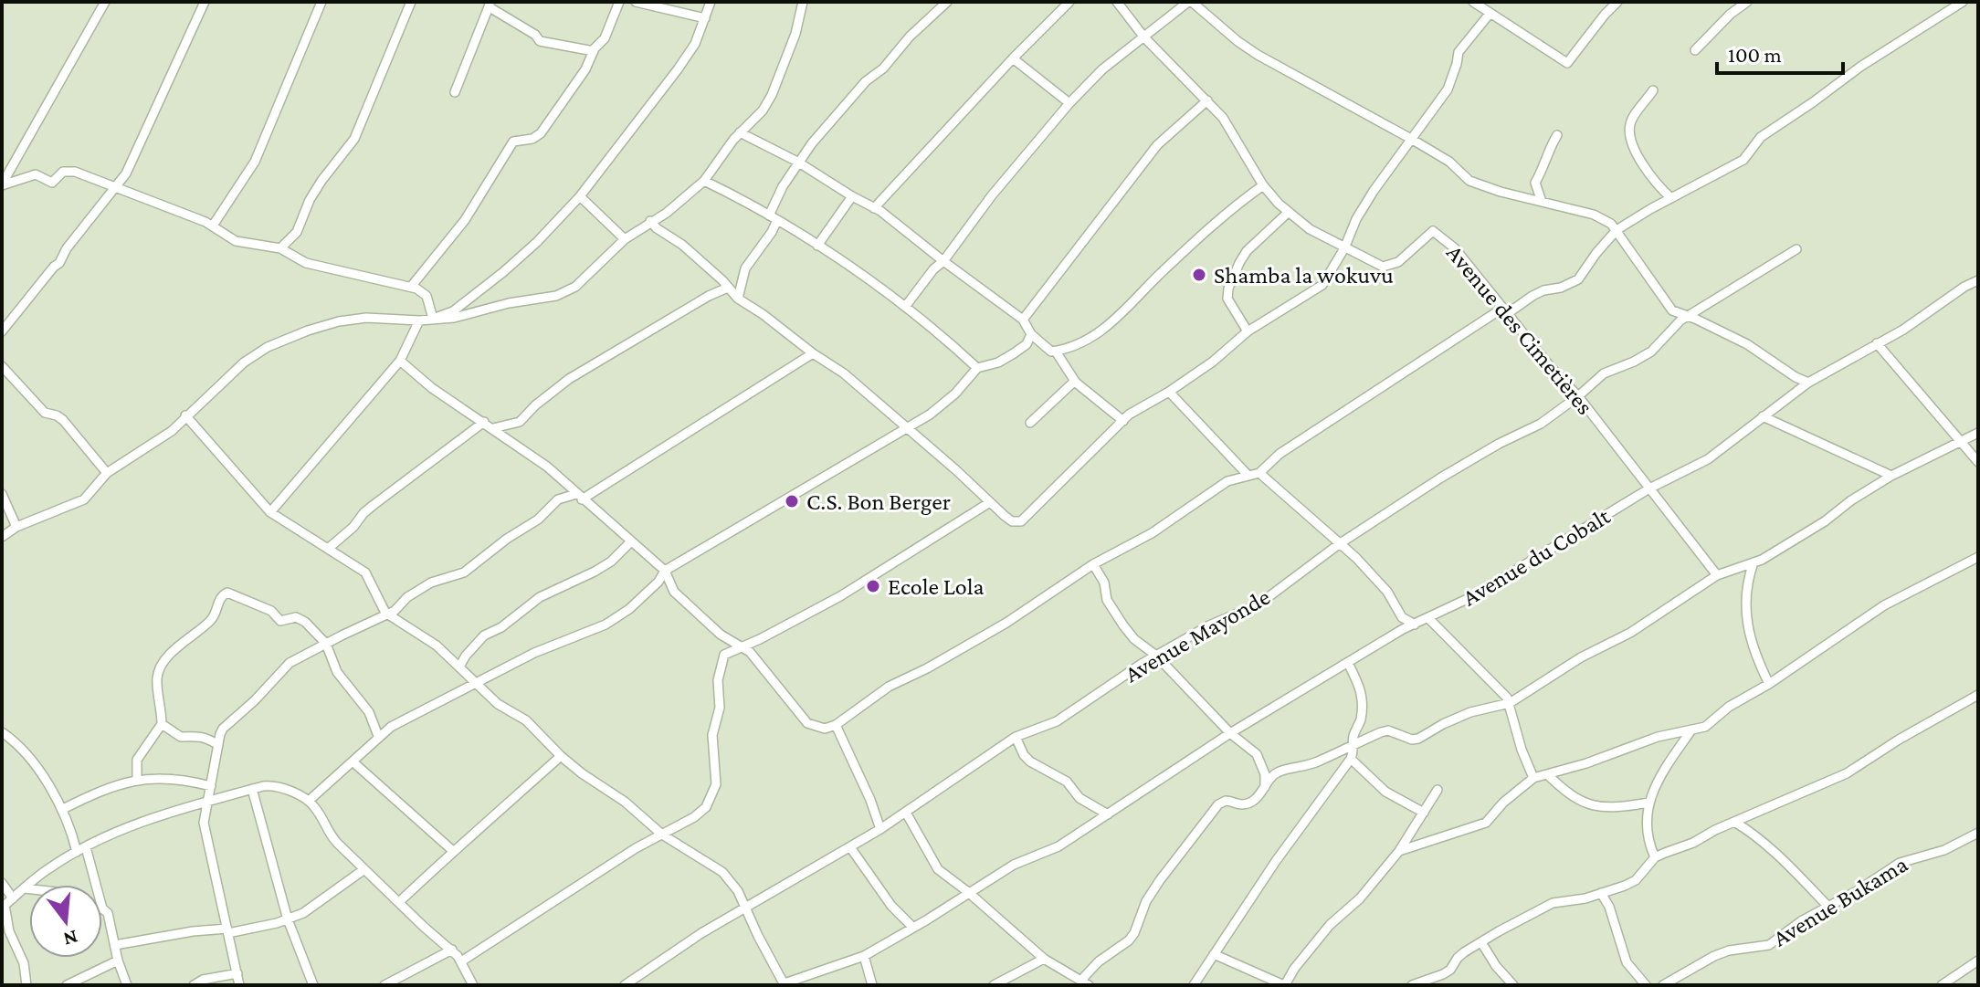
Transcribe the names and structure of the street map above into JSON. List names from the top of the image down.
{
  "streets": {
    "street": [
      "Avenue des Cimetières",
      "Avenue du Cobalt",
      "Avenue Mayonde",
      "Avenue Bukama"
    ]
  },
  "crossings": [
    ["Avenue des Cimetières", "Avenue du Cobalt"],
    ["Avenue des Cimetières", "Avenue Mayonde"]
  ],
  "places": ["Shamba la wokuvu", "C.S. Bon Berger", "Ecole Lola"],
  "scale_bar": "100 m",
  "north": "bottom"
}
